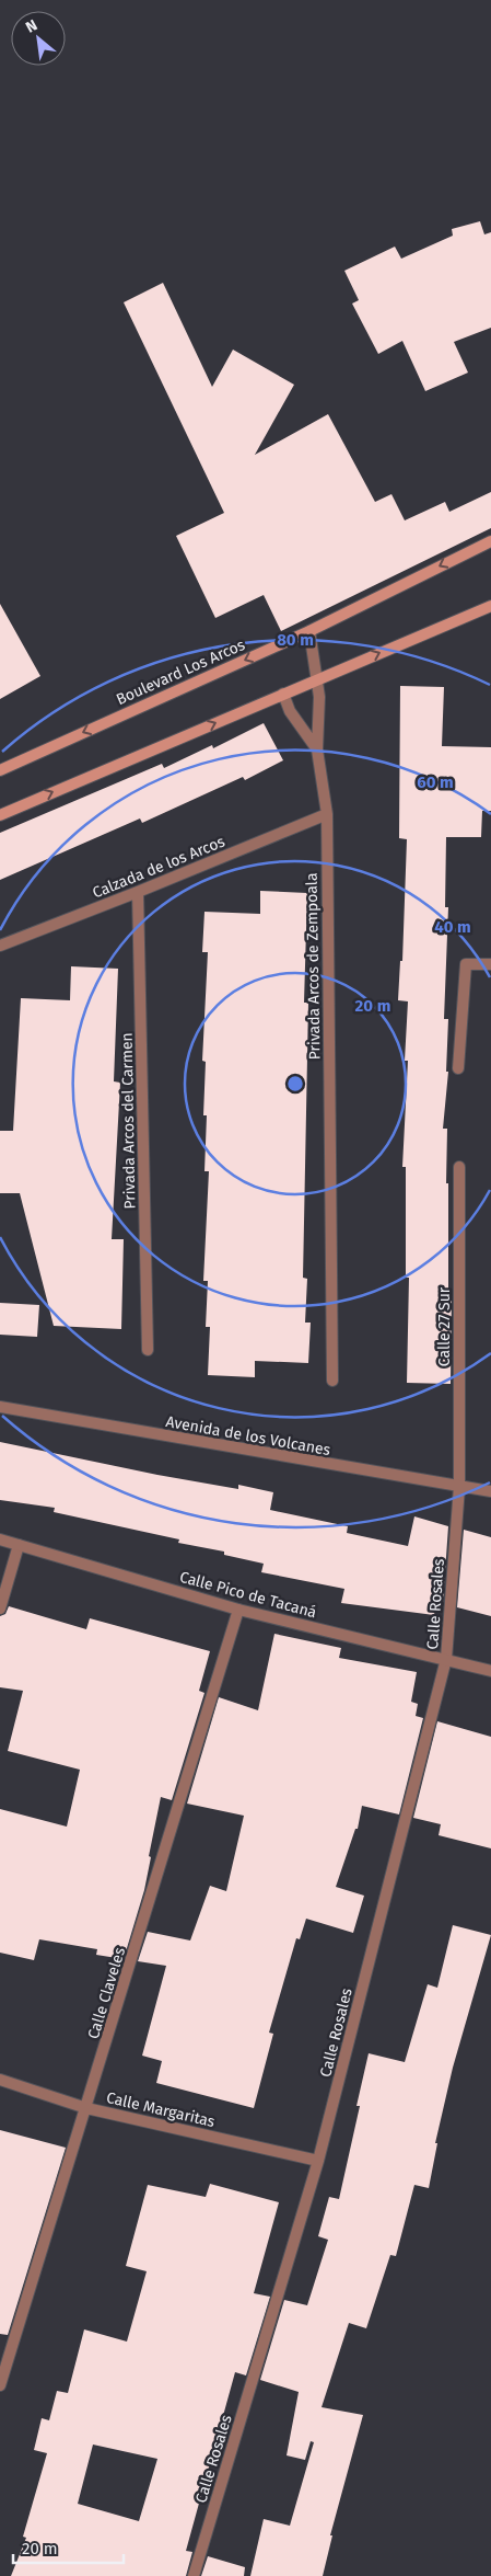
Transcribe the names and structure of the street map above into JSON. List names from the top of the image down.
{
  "streets": {
    "main road": ["Boulevard Los Arcos"],
    "street": [
      "Calzada de los Arcos",
      "Privada Arcos de Zempoala",
      "Privada Arcos del Carmen",
      "Calle 27 Sur",
      "Avenida de los Volcanes",
      "Calle Pico de Tacaná",
      "Calle Rosales",
      "Calle Claveles",
      "Calle Margaritas"
    ]
  },
  "crossings": [
    ["Boulevard Los Arcos", "Privada Arcos de Zempoala"],
    ["Calzada de los Arcos", "Privada Arcos de Zempoala"],
    ["Calzada de los Arcos", "Privada Arcos del Carmen"],
    ["Calle 27 Sur", "Avenida de los Volcanes"],
    ["Calle 27 Sur", "Calle Rosales"],
    ["Avenida de los Volcanes", "Calle Rosales"],
    ["Calle Pico de Tacaná", "Calle Rosales"],
    ["Calle Pico de Tacaná", "Calle Claveles"],
    ["Calle Rosales", "Calle Margaritas"],
    ["Calle Claveles", "Calle Margaritas"]
  ],
  "scale_bar": "20 m",
  "north": "top left",
  "rings": [
    "80 m",
    "60 m",
    "40 m",
    "20 m"
  ]
}
